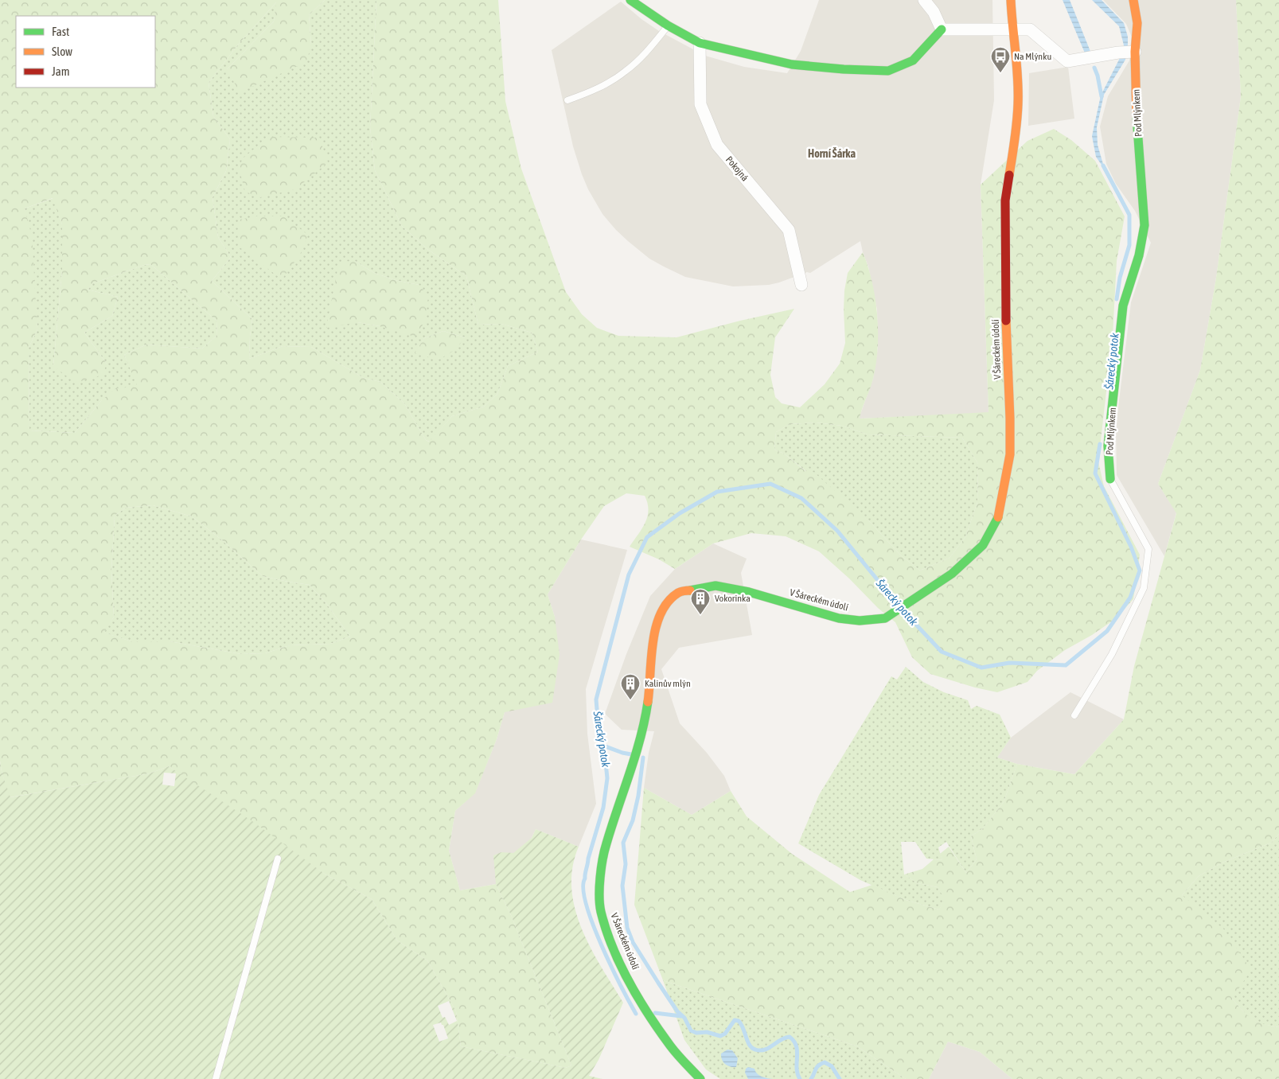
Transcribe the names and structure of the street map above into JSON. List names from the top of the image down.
{
  "streets": {
    "street": ["Pod Mlýnkem", "Pokojná", "V Šáreckém údolí"]
  },
  "districts": ["Horní Šárka"],
  "water": ["Šárecký potok"],
  "places": {
    "bus stop": ["Na Mlýnku"],
    "building": ["Vokorinka", "Kalinův mlýn"]
  },
  "legend": ["Fast", "Slow", "Jam"]
}
